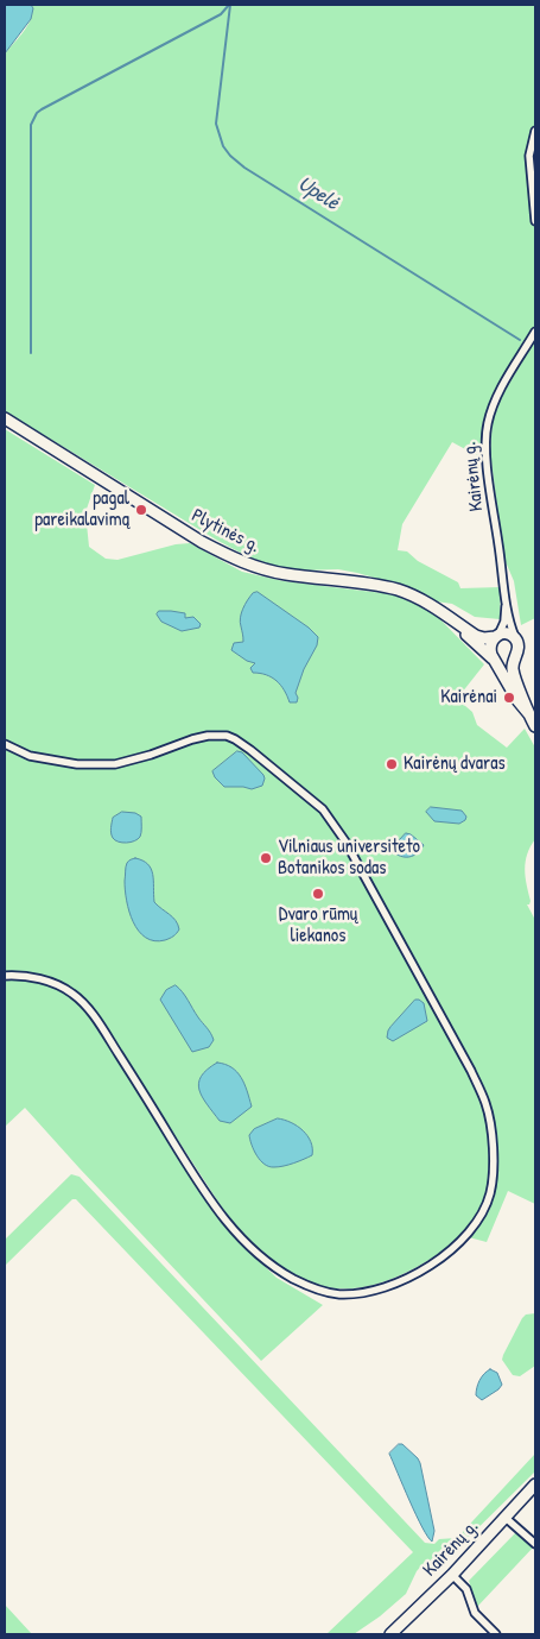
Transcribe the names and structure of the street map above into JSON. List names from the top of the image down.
{
  "streets": {
    "main road": ["Kairėnų g.", "Plytinės g."]
  },
  "crossings": [
    ["Kairėnų g.", "Plytinės g."]
  ],
  "water": ["Upelė"],
  "places": [
    "pagal pareikalavimą",
    "Kairėnai",
    "Kairėnų dvaras",
    "Vilniaus universiteto Botanikos sodas",
    "Dvaro rūmų liekanos"
  ]
}
